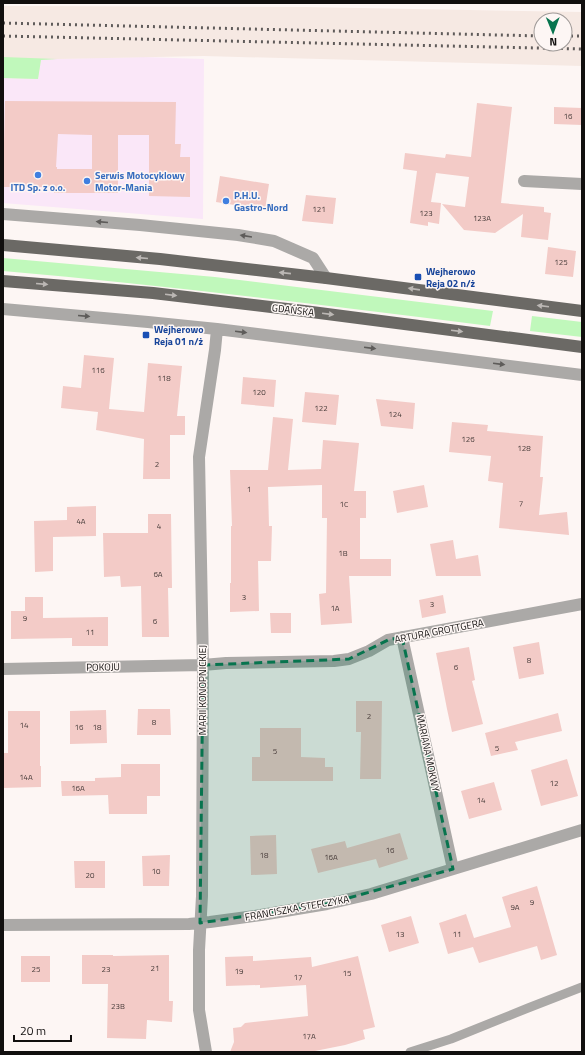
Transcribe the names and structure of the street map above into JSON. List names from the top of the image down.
{
  "streets": {
    "main road": ["GDAŃSKA"],
    "street": [
      "ARTURA GROTTGERA",
      "POKOJU",
      "MARII KONOPNICKIEJ",
      "MARIANA MOKWY",
      "FRANCISZKA STEFCZYKA"
    ]
  },
  "crossings": [
    ["ARTURA GROTTGERA", "POKOJU"],
    ["ARTURA GROTTGERA", "MARII KONOPNICKIEJ"],
    ["ARTURA GROTTGERA", "MARIANA MOKWY"],
    ["POKOJU", "MARII KONOPNICKIEJ"],
    ["MARII KONOPNICKIEJ", "FRANCISZKA STEFCZYKA"],
    ["MARIANA MOKWY", "FRANCISZKA STEFCZYKA"]
  ],
  "places": {
    "other": ["ITD Sp. z o.o.", "Serwis Motocyklowy Motor-Mania", "P.H.U. Gastro-Nord"],
    "transit": ["Wejherowo Reja 02 n/ż", "Wejherowo Reja 01 n/ż"]
  },
  "house_numbers": [
    "16",
    "121",
    "123",
    "123A",
    "125",
    "116",
    "118",
    "120",
    "122",
    "124",
    "126",
    "128",
    "2",
    "1",
    "7",
    "1C",
    "4A",
    "4",
    "1B",
    "6A",
    "3",
    "3",
    "1A",
    "9",
    "6",
    "11",
    "8",
    "6",
    "2",
    "8",
    "14",
    "16",
    "18",
    "5",
    "5",
    "14A",
    "12",
    "16A",
    "14",
    "16",
    "18",
    "16A",
    "10",
    "20",
    "9",
    "9A",
    "13",
    "11",
    "21",
    "25",
    "23",
    "19",
    "15",
    "17",
    "23B",
    "17A"
  ],
  "scale_bar": "20 m",
  "north": "bottom"
}
